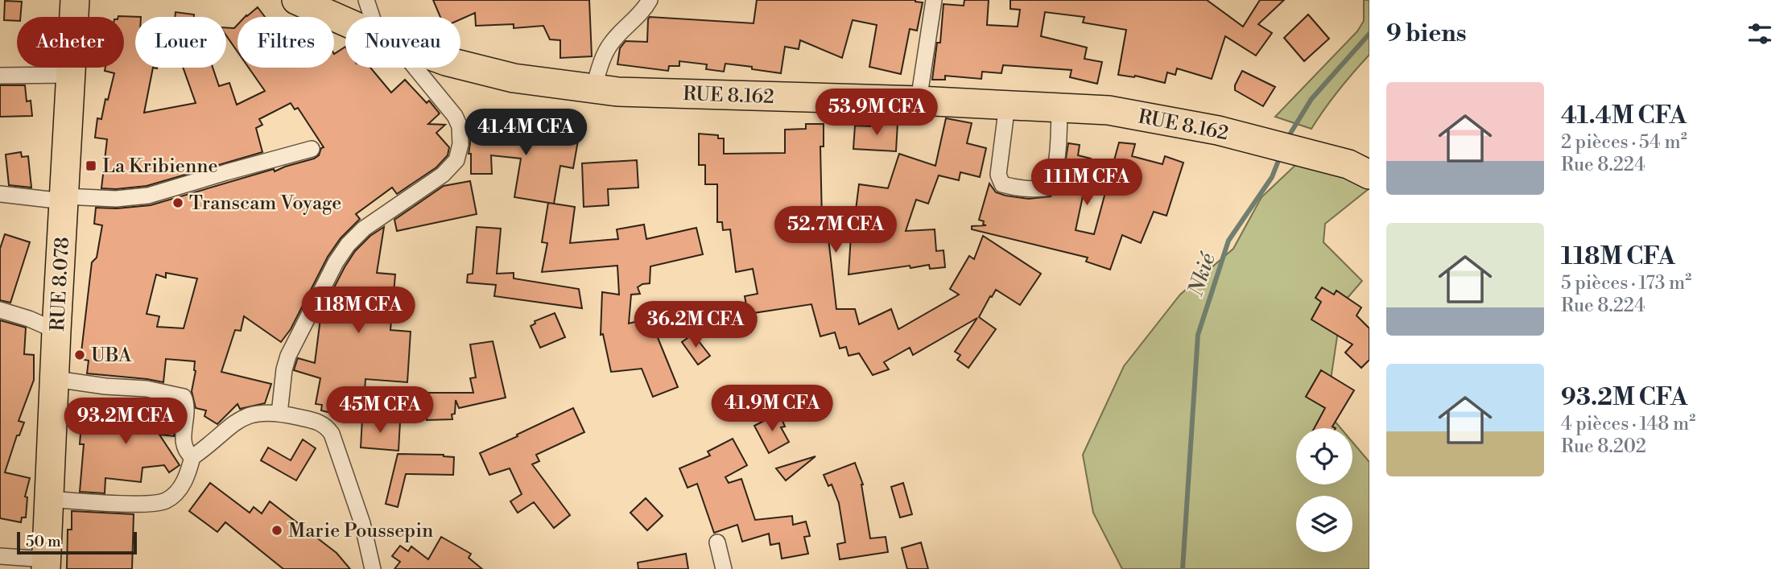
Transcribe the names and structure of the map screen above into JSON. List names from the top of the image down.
{
  "streets": {
    "highway": ["RUE 8.162", "RUE 8.078"]
  },
  "water": ["Nkié"],
  "places": {
    "transit": ["La Kribienne"],
    "other": ["Transcam Voyage", "UBA", "Marie Poussepin"]
  },
  "scale_bar": "50 m",
  "page": {
    "heading": "9 biens",
    "chip": [
      "Acheter",
      "Louer",
      "Filtres",
      "Nouveau"
    ],
    "list": [
      {
        "name": "41.4M CFA",
        "note": "2 pièces · 54 m² · Rue 8.224"
      },
      {
        "name": "118M CFA",
        "note": "5 pièces · 173 m² · Rue 8.224"
      },
      {
        "name": "93.2M CFA",
        "note": "4 pièces · 148 m² · Rue 8.202"
      }
    ],
    "price": [
      "53.9M CFA",
      "41.4M CFA",
      "111M CFA",
      "52.7M CFA",
      "118M CFA",
      "36.2M CFA",
      "41.9M CFA",
      "45M CFA",
      "93.2M CFA"
    ],
    "scale": "50 m"
  }
}
